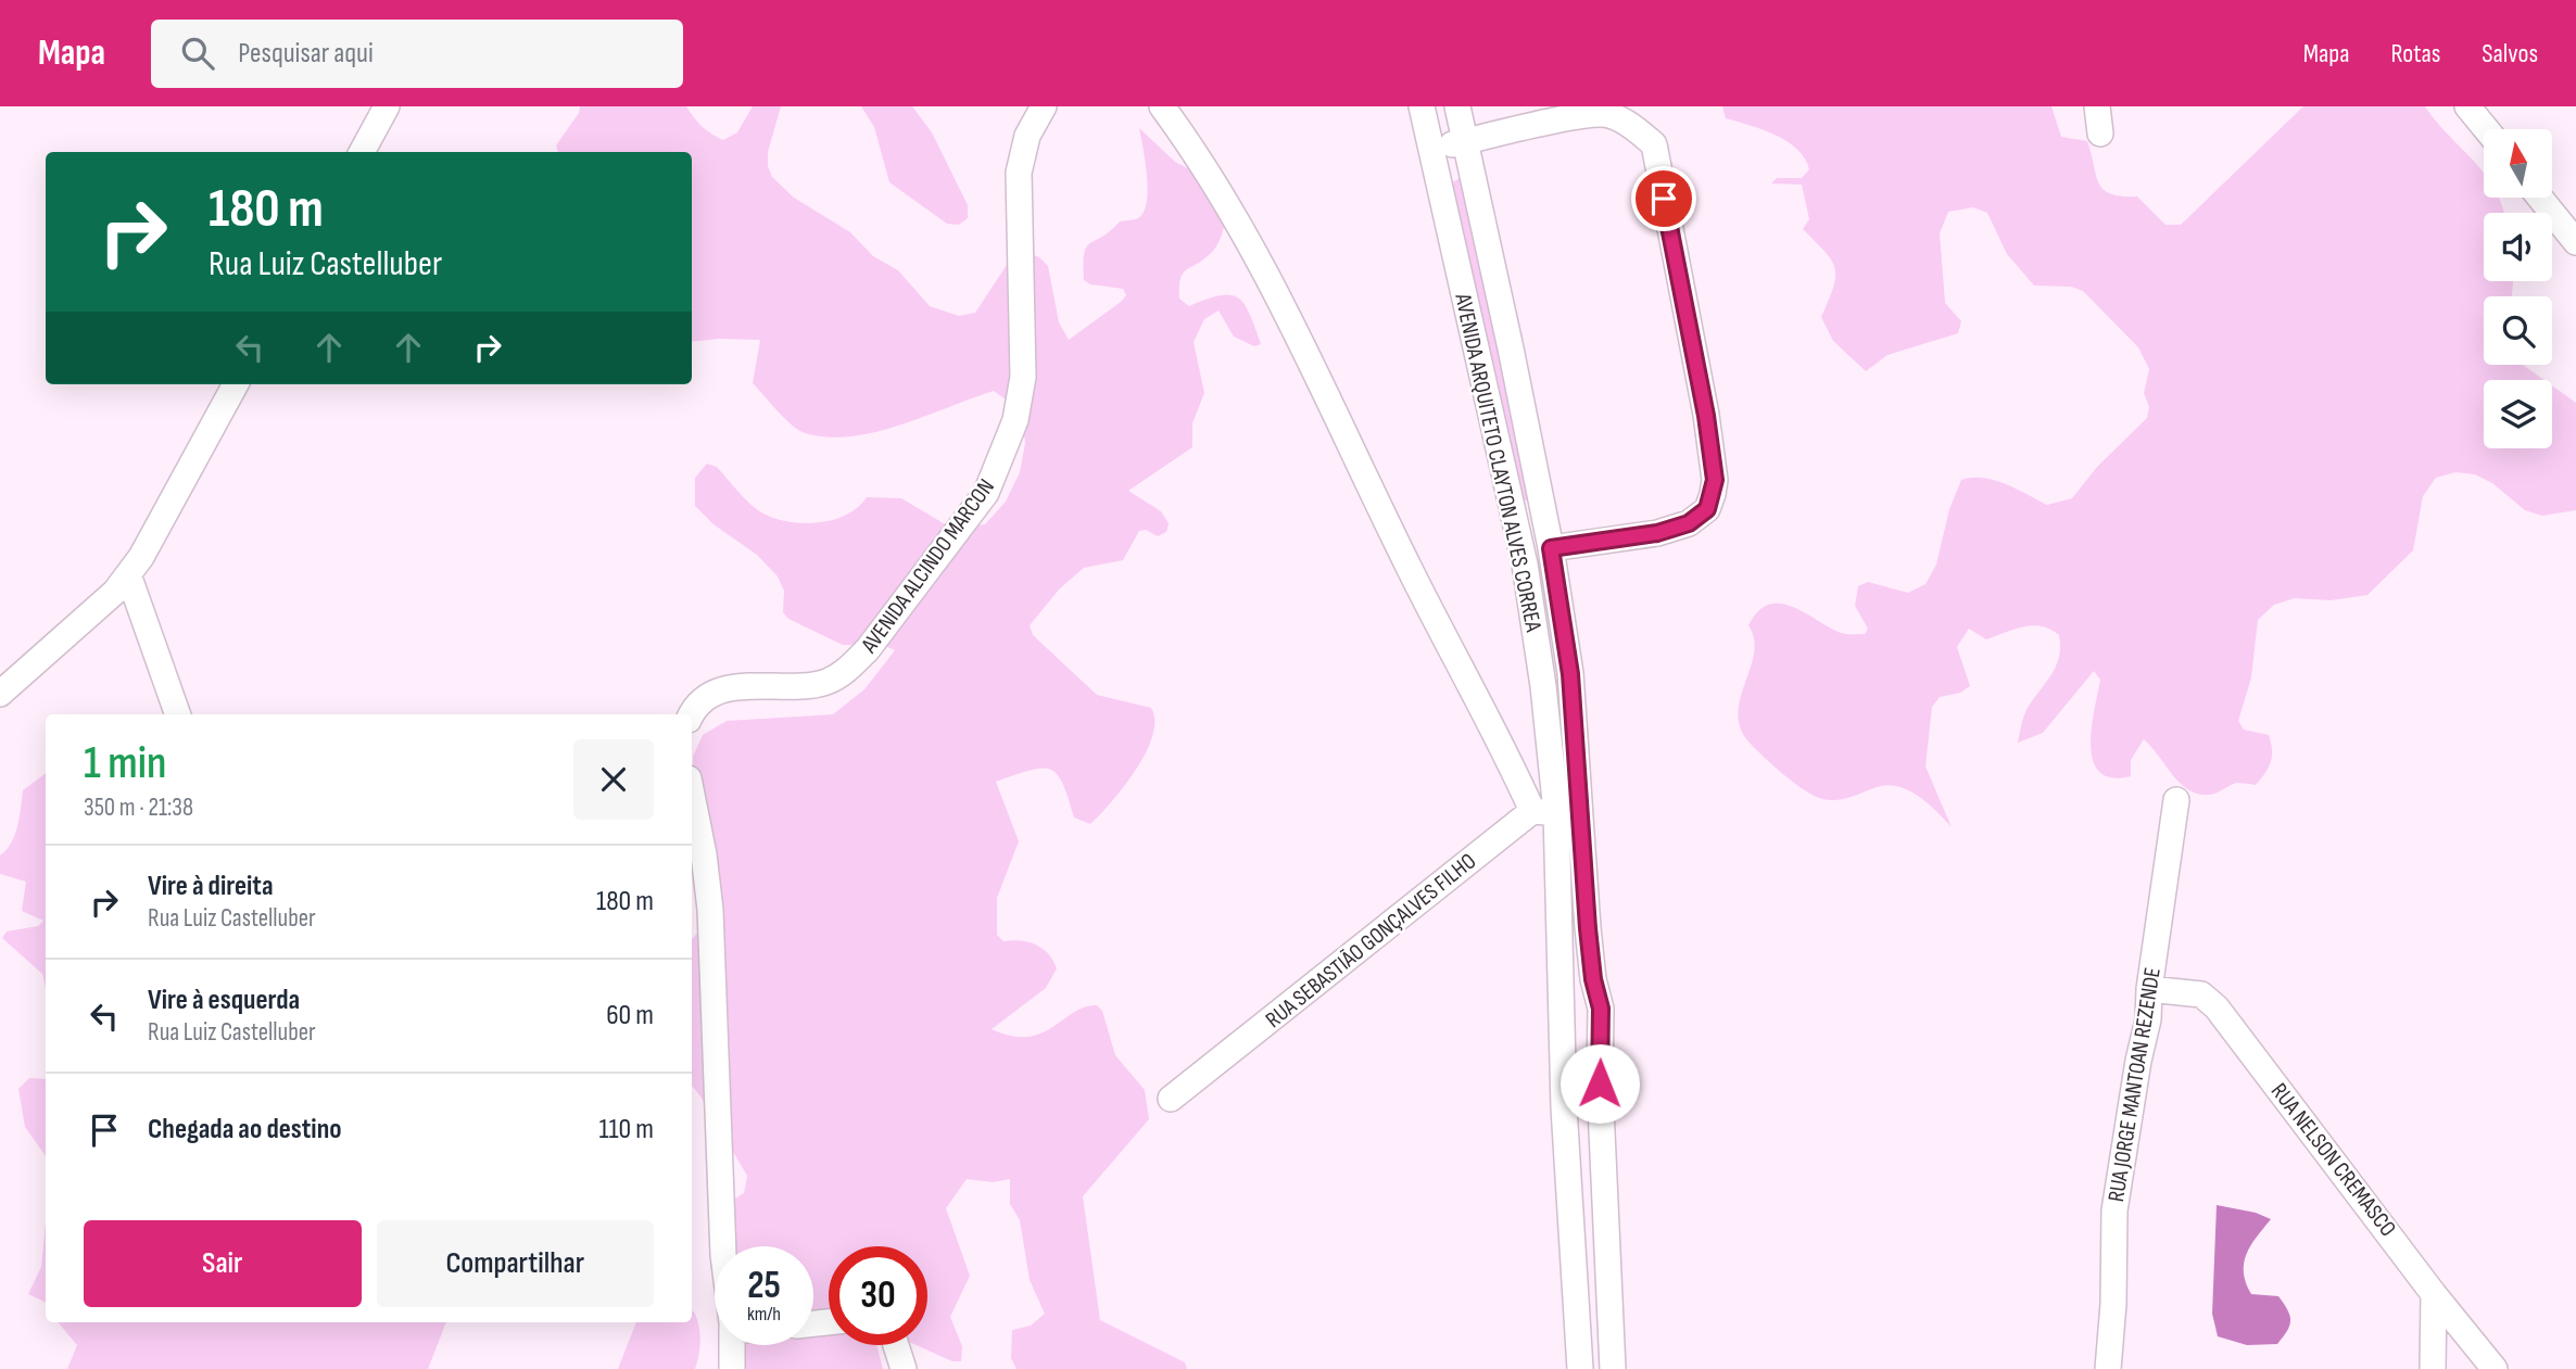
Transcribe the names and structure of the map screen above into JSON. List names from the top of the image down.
{
  "streets": {
    "street": [
      "AVENIDA ARQUITETO CLAYTON ALVES CORREA",
      "AVENIDA ALCINDO MARCON",
      "RUA SEBASTIÃO GONÇALVES FILHO",
      "RUA JORGE MANTOAN REZENDE",
      "RUA NELSON CREMASCO"
    ]
  },
  "crossings": [
    ["AVENIDA ARQUITETO CLAYTON ALVES CORREA", "RUA SEBASTIÃO GONÇALVES FILHO"],
    ["RUA JORGE MANTOAN REZENDE", "RUA NELSON CREMASCO"]
  ],
  "north": "top",
  "page": {
    "header": "Mapa",
    "search": "Pesquisar aqui",
    "nav": ["Mapa", "Rotas", "Salvos"],
    "turn": ["180 m", "Rua Luiz Castelluber"],
    "heading": ["1 min", "350 m · 21:38"],
    "list": [
      {
        "name": "Vire à direita",
        "note": "Rua Luiz Castelluber",
        "value": "180 m"
      },
      {
        "name": "Vire à esquerda",
        "note": "Rua Luiz Castelluber",
        "value": "60 m"
      },
      {
        "name": "Chegada ao destino",
        "value": "110 m"
      }
    ],
    "buttons": ["Sair", "Compartilhar"],
    "speed": "25 km/h",
    "limit": "30"
  }
}
